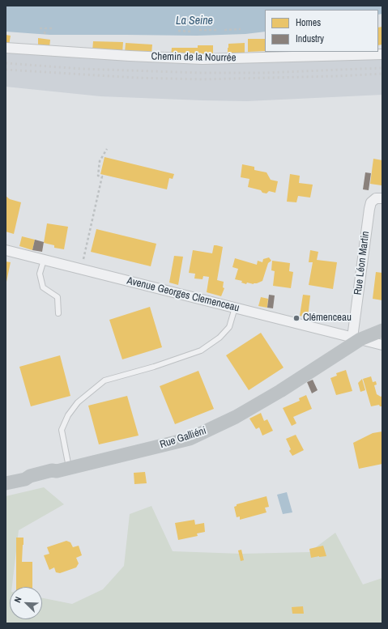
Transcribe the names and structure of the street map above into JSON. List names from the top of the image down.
{
  "streets": {
    "street": [
      "Chemin de la Nourrée",
      "Rue Léon Martin",
      "Avenue Georges Clemenceau",
      "Rue Galliéni"
    ]
  },
  "crossings": [
    ["Rue Léon Martin", "Avenue Georges Clemenceau"],
    ["Rue Léon Martin", "Rue Galliéni"],
    ["Avenue Georges Clemenceau", "Rue Galliéni"]
  ],
  "water": ["La Seine"],
  "places": ["Clémenceau"],
  "legend": ["Homes", "Industry"],
  "north": "top left"
}
